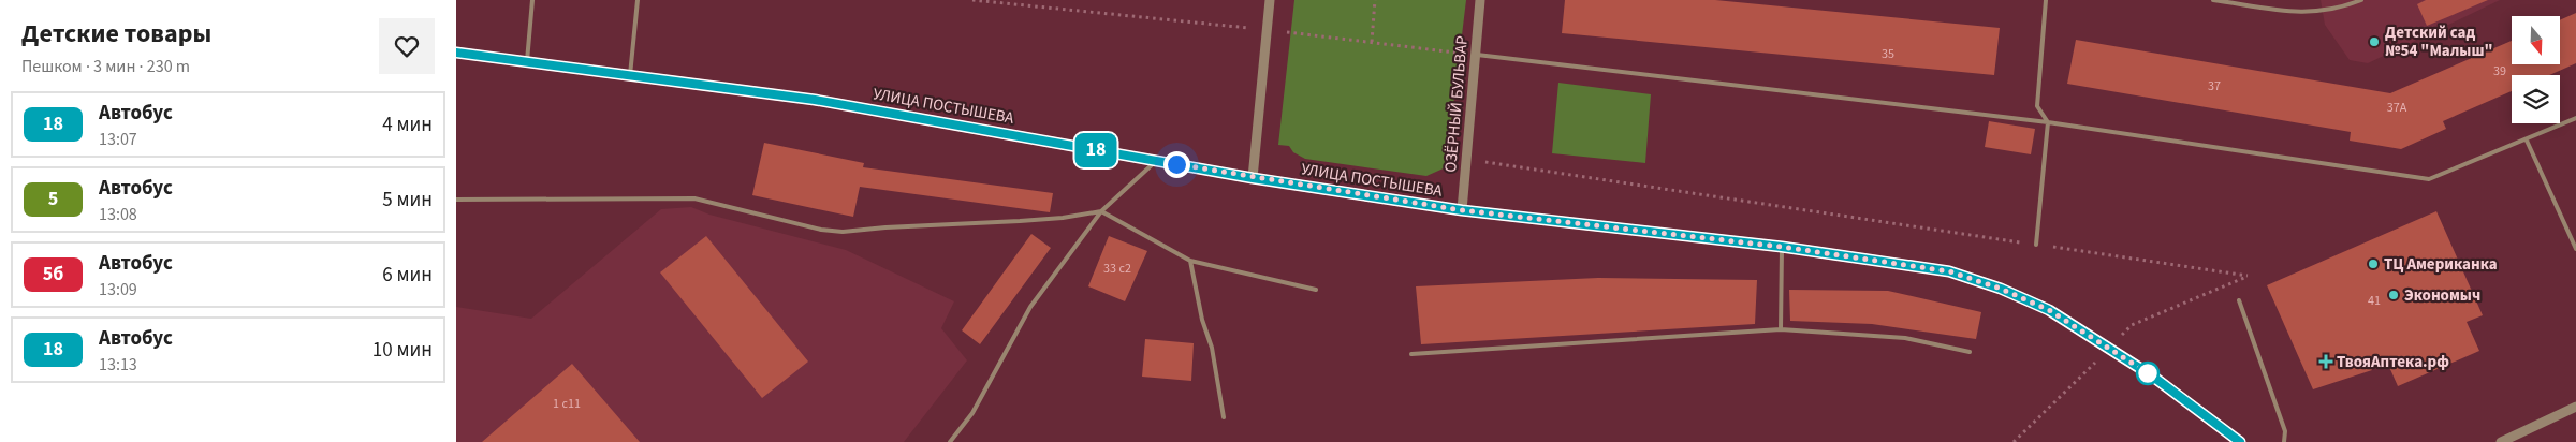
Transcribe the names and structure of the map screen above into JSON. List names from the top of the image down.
{
  "streets": {
    "main road": ["УЛИЦА ПОСТЫШЕВА"],
    "street": ["ОЗЁРНЫЙ БУЛЬВАР"]
  },
  "crossings": [
    ["ОЗЁРНЫЙ БУЛЬВАР", "УЛИЦА ПОСТЫШЕВА"]
  ],
  "places": {
    "other": ["Детский сад №54 \"Малыш\"", "ТЦ Американка", "Экономыч"],
    "health": ["ТвояАптека.рф"]
  },
  "lines": ["bus line 18"],
  "house_numbers": [
    "35",
    "39",
    "37",
    "37А",
    "33 с2",
    "41",
    "1 с11"
  ],
  "north": "bottom",
  "page": {
    "heading": ["Детские товары", "Пешком · 3 мин · 230 m"],
    "on_map": "18",
    "list": [
      {
        "mark": "18",
        "name": "Автобус",
        "note": "13:07",
        "value": "4 мин"
      },
      {
        "mark": "5",
        "name": "Автобус",
        "note": "13:08",
        "value": "5 мин"
      },
      {
        "mark": "5б",
        "name": "Автобус",
        "note": "13:09",
        "value": "6 мин"
      },
      {
        "mark": "18",
        "name": "Автобус",
        "note": "13:13",
        "value": "10 мин"
      }
    ]
  }
}
